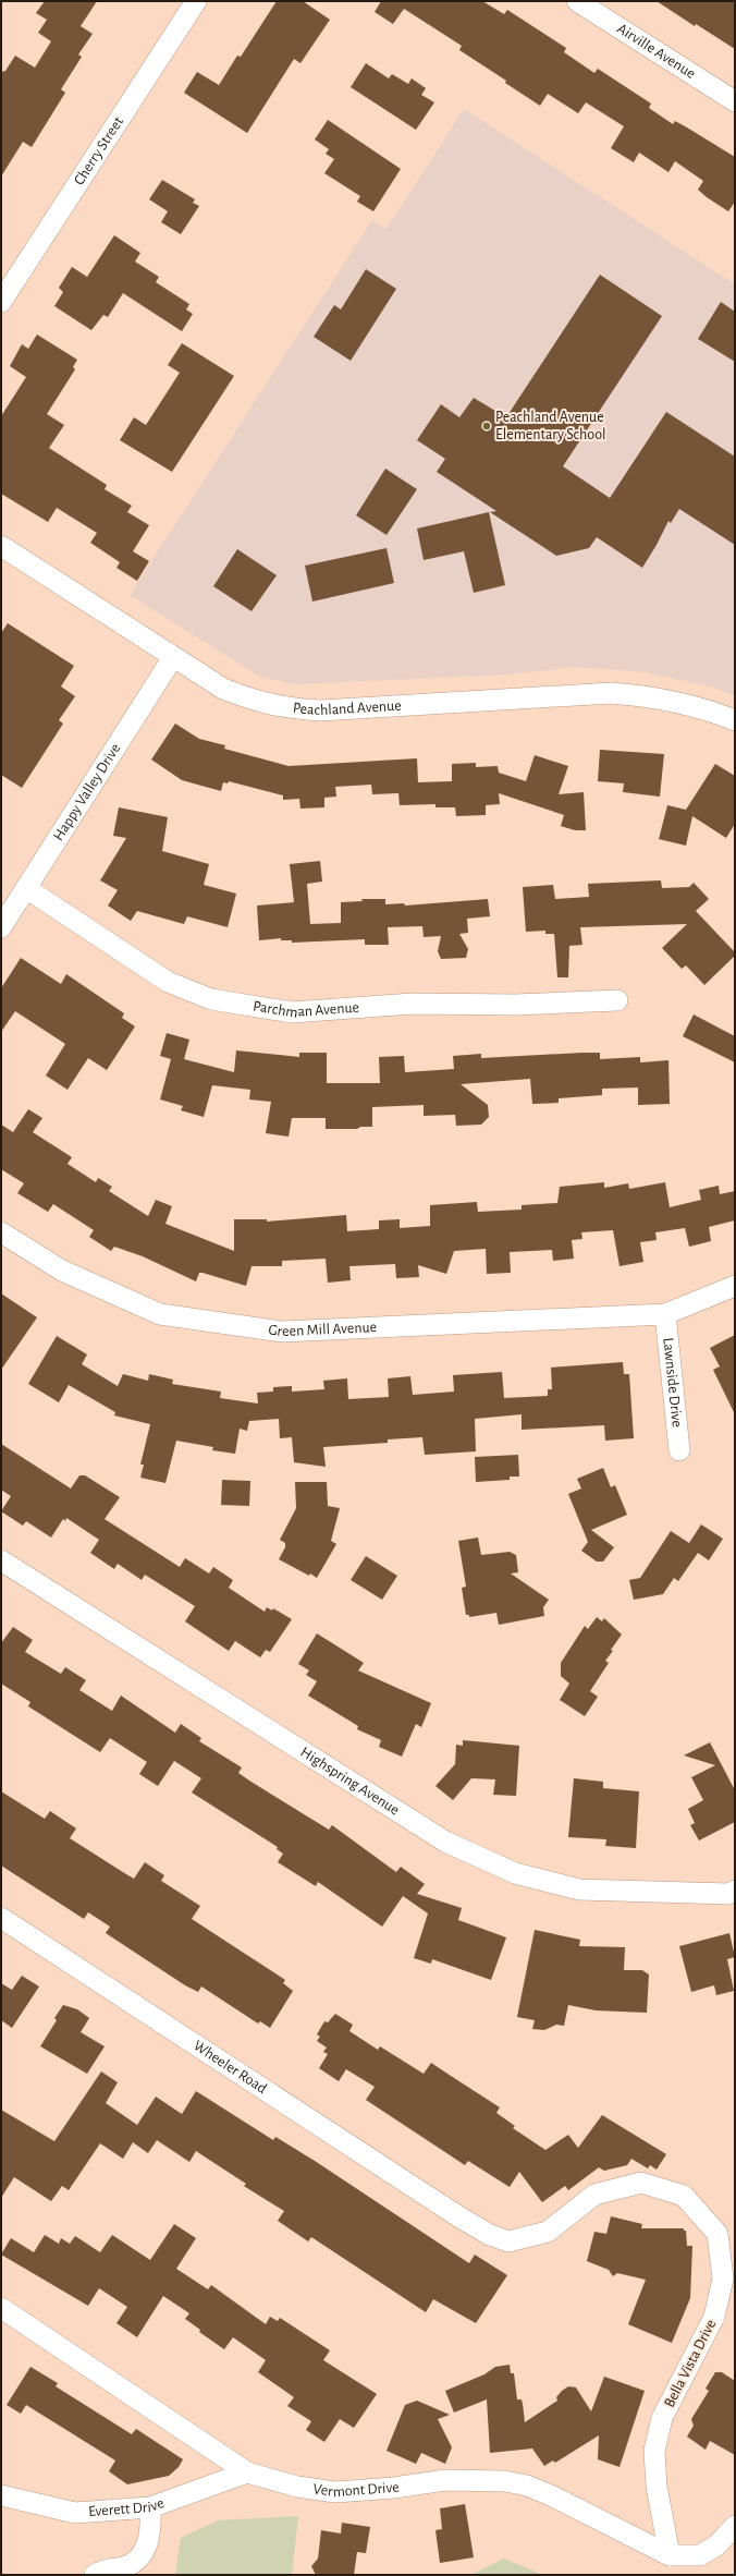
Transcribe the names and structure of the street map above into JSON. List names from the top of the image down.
{
  "streets": {
    "street": [
      "Airville Avenue",
      "Cherry Street",
      "Peachland Avenue",
      "Happy Valley Drive",
      "Parchman Avenue",
      "Green Mill Avenue",
      "Lawnside Drive",
      "Highspring Avenue",
      "Wheeler Road",
      "Bella Vista Drive",
      "Vermont Drive",
      "Everett Drive"
    ]
  },
  "crossings": [
    ["Peachland Avenue", "Happy Valley Drive"],
    ["Happy Valley Drive", "Parchman Avenue"],
    ["Green Mill Avenue", "Lawnside Drive"],
    ["Wheeler Road", "Bella Vista Drive"],
    ["Bella Vista Drive", "Vermont Drive"],
    ["Vermont Drive", "Everett Drive"]
  ],
  "places": ["Peachland Avenue Elementary School"]
}
